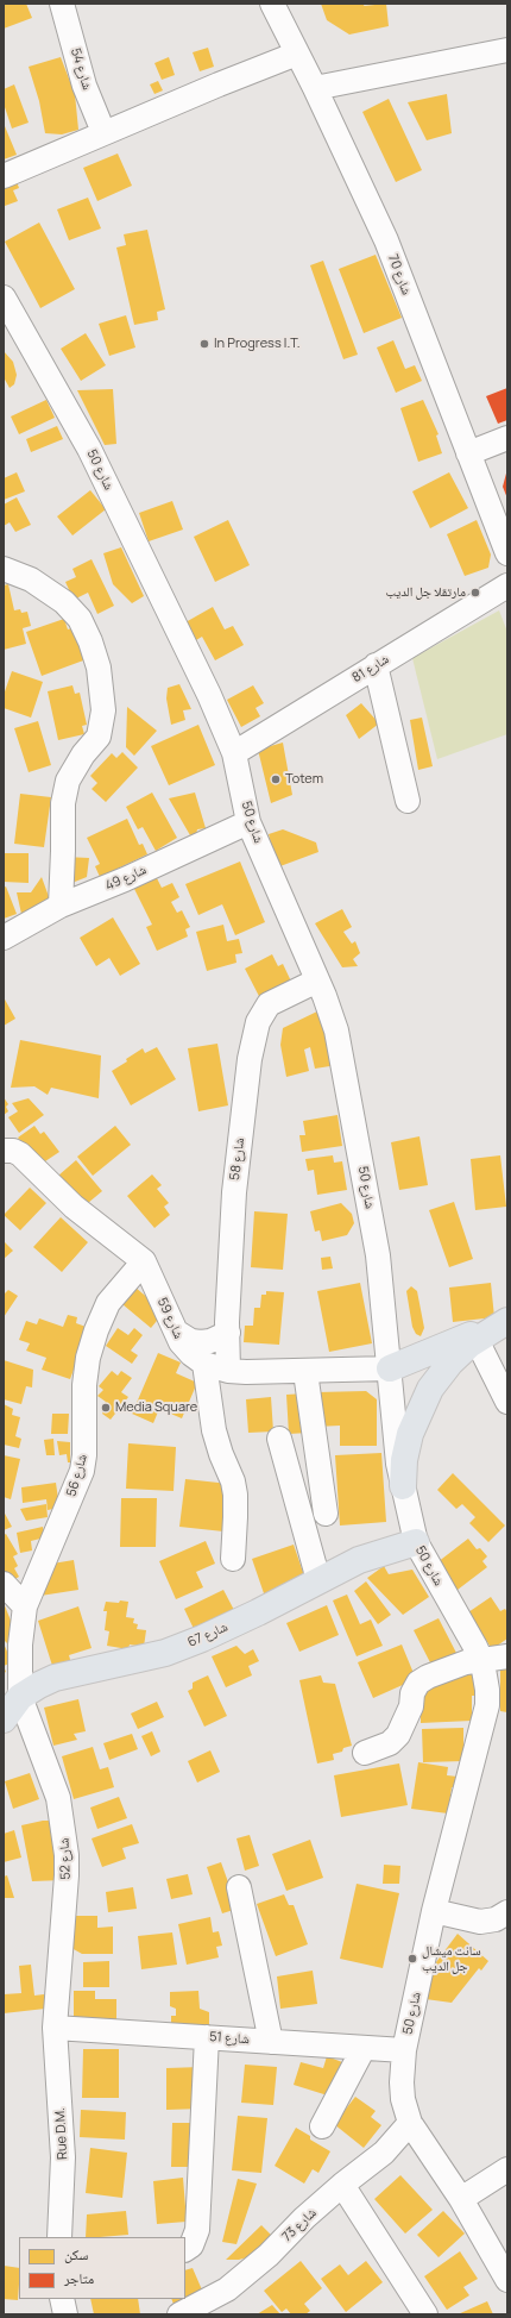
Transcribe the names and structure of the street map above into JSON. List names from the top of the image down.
{
  "streets": {
    "main road": ["شارع 67"],
    "street": [
      "شارع 54",
      "شارع 70",
      "شارع 50",
      "شارع 81",
      "شارع 49",
      "شارع 58",
      "شارع 59",
      "شارع 56",
      "شارع 52",
      "شارع 51",
      "Rue D.M.",
      "شارع 73"
    ]
  },
  "crossings": [
    ["شارع 50", "شارع 81"],
    ["شارع 50", "شارع 49"],
    ["شارع 50", "شارع 58"],
    ["شارع 50", "شارع 59"],
    ["شارع 50", "شارع 67"],
    ["شارع 50", "شارع 51"],
    ["شارع 50", "شارع 73"],
    ["شارع 58", "شارع 59"],
    ["شارع 59", "شارع 56"],
    ["شارع 56", "شارع 67"],
    ["شارع 56", "شارع 52"],
    ["شارع 67", "شارع 52"],
    ["شارع 52", "شارع 51"],
    ["شارع 52", "Rue D.M."],
    ["شارع 51", "Rue D.M."]
  ],
  "places": [
    "In Progress I.T.",
    "مارتقلا جل الديب",
    "Totem",
    "Media Square",
    "سانت ميشال جل الديب"
  ],
  "legend": ["سكن", "متاجر"]
}
